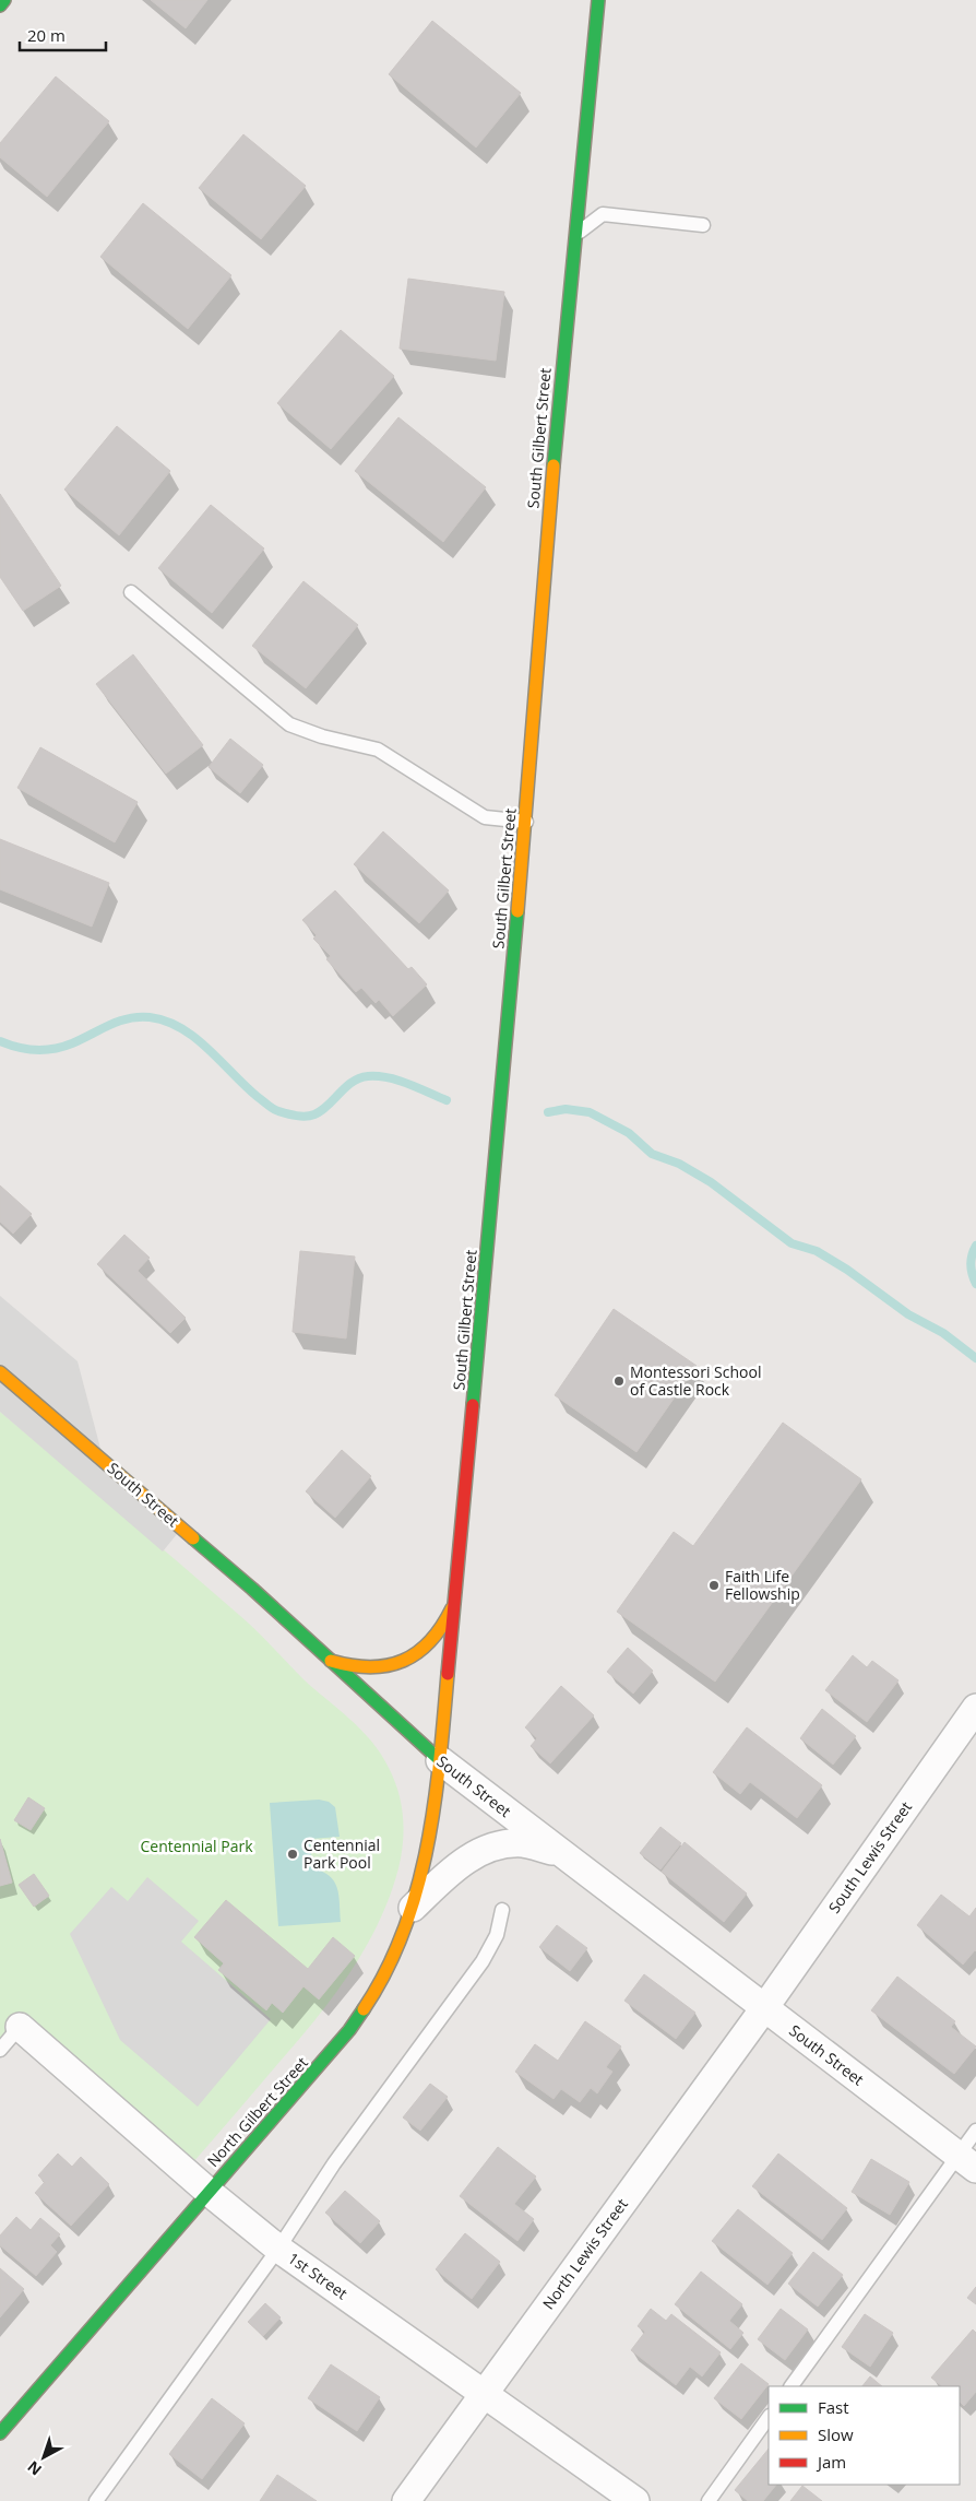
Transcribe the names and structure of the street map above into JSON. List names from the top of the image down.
{
  "streets": {
    "street": [
      "South Gilbert Street",
      "South Street",
      "South Lewis Street",
      "North Gilbert Street",
      "North Lewis Street",
      "1st Street"
    ]
  },
  "crossings": [
    ["South Gilbert Street", "South Street"],
    ["South Gilbert Street", "North Gilbert Street"],
    ["South Street", "South Lewis Street"],
    ["South Street", "North Gilbert Street"],
    ["South Street", "North Lewis Street"],
    ["South Lewis Street", "North Lewis Street"],
    ["North Gilbert Street", "1st Street"],
    ["North Lewis Street", "1st Street"]
  ],
  "parks": ["Centennial Park"],
  "places": ["Montessori School of Castle Rock", "Faith Life Fellowship", "Centennial Park Pool"],
  "legend": ["Fast", "Slow", "Jam"],
  "scale_bar": "20 m",
  "north": "bottom left"
}
